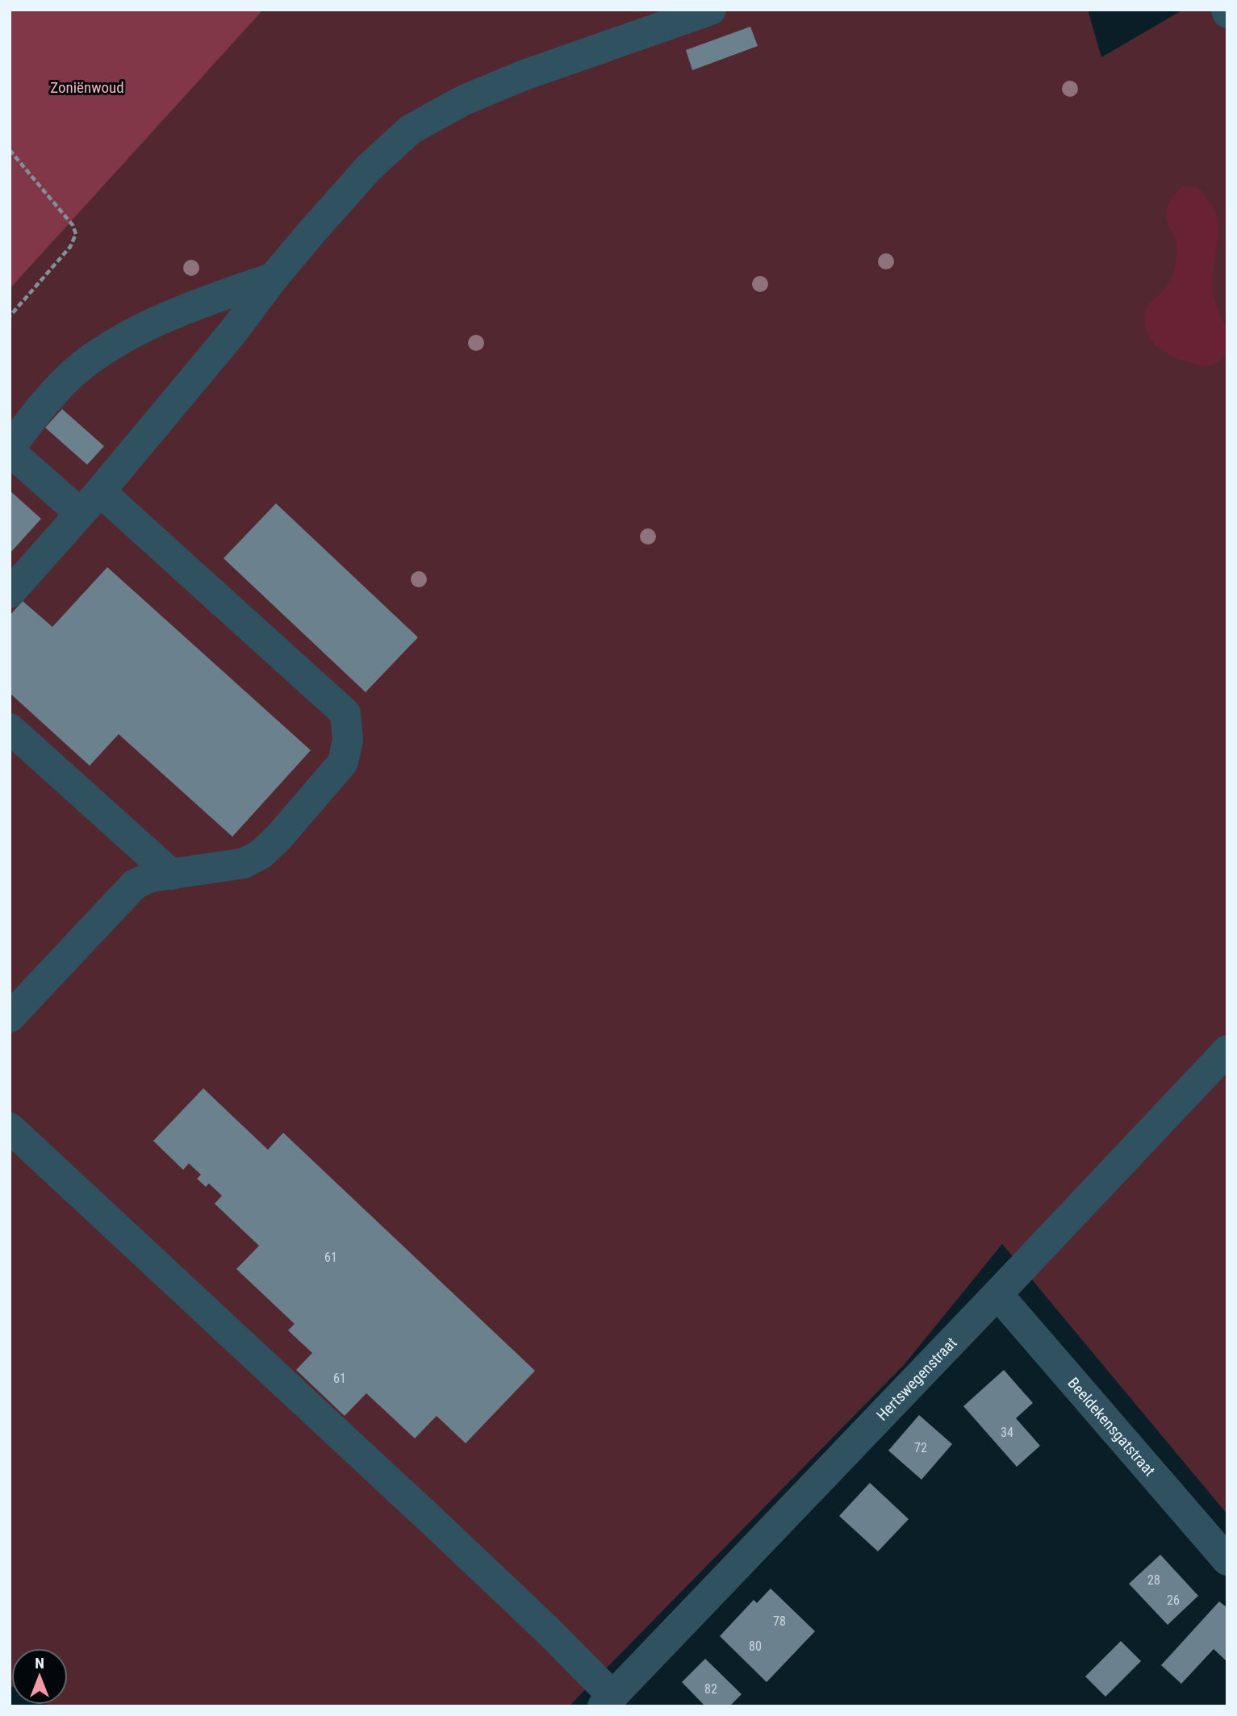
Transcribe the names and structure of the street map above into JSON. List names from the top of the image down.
{
  "streets": {
    "street": ["Hertswegenstraat", "Beeldekensgatstraat"]
  },
  "crossings": [
    ["Hertswegenstraat", "Beeldekensgatstraat"]
  ],
  "parks": ["Zoniënwoud"],
  "house_numbers": [
    "61",
    "61",
    "34",
    "72",
    "28",
    "26",
    "78",
    "80",
    "82"
  ],
  "north": "top"
}
